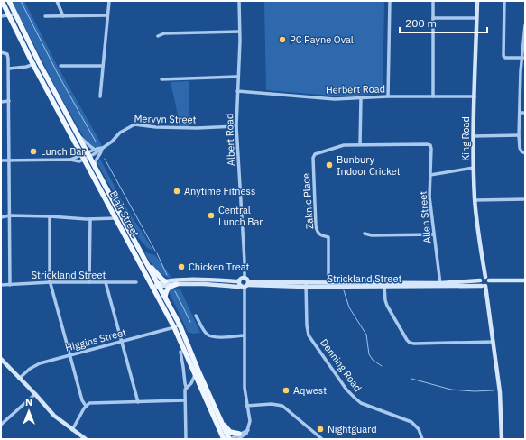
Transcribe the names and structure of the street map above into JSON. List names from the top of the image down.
{
  "streets": {
    "main road": ["Blair Street"],
    "street": [
      "Herbert Road",
      "Mervyn Street",
      "King Road",
      "Albert Road",
      "Zaknic Place",
      "Allen Street",
      "Strickland Street",
      "Higgins Street",
      "Denning Road"
    ]
  },
  "crossings": [
    ["Herbert Road", "King Road"],
    ["Herbert Road", "Albert Road"],
    ["Mervyn Street", "Albert Road"],
    ["Mervyn Street", "Blair Street"],
    ["King Road", "Strickland Street"],
    ["Albert Road", "Strickland Street"],
    ["Zaknic Place", "Allen Street"],
    ["Zaknic Place", "Strickland Street"],
    ["Blair Street", "Strickland Street"],
    ["Blair Street", "Higgins Street"],
    ["Allen Street", "Strickland Street"],
    ["Strickland Street", "Denning Road"]
  ],
  "places": [
    "PC Payne Oval",
    "Lunch Bar",
    "Bunbury Indoor Cricket",
    "Anytime Fitness",
    "Central Lunch Bar",
    "Chicken Treat",
    "Aqwest",
    "Nightguard"
  ],
  "scale_bar": "200 m",
  "north": "top"
}
